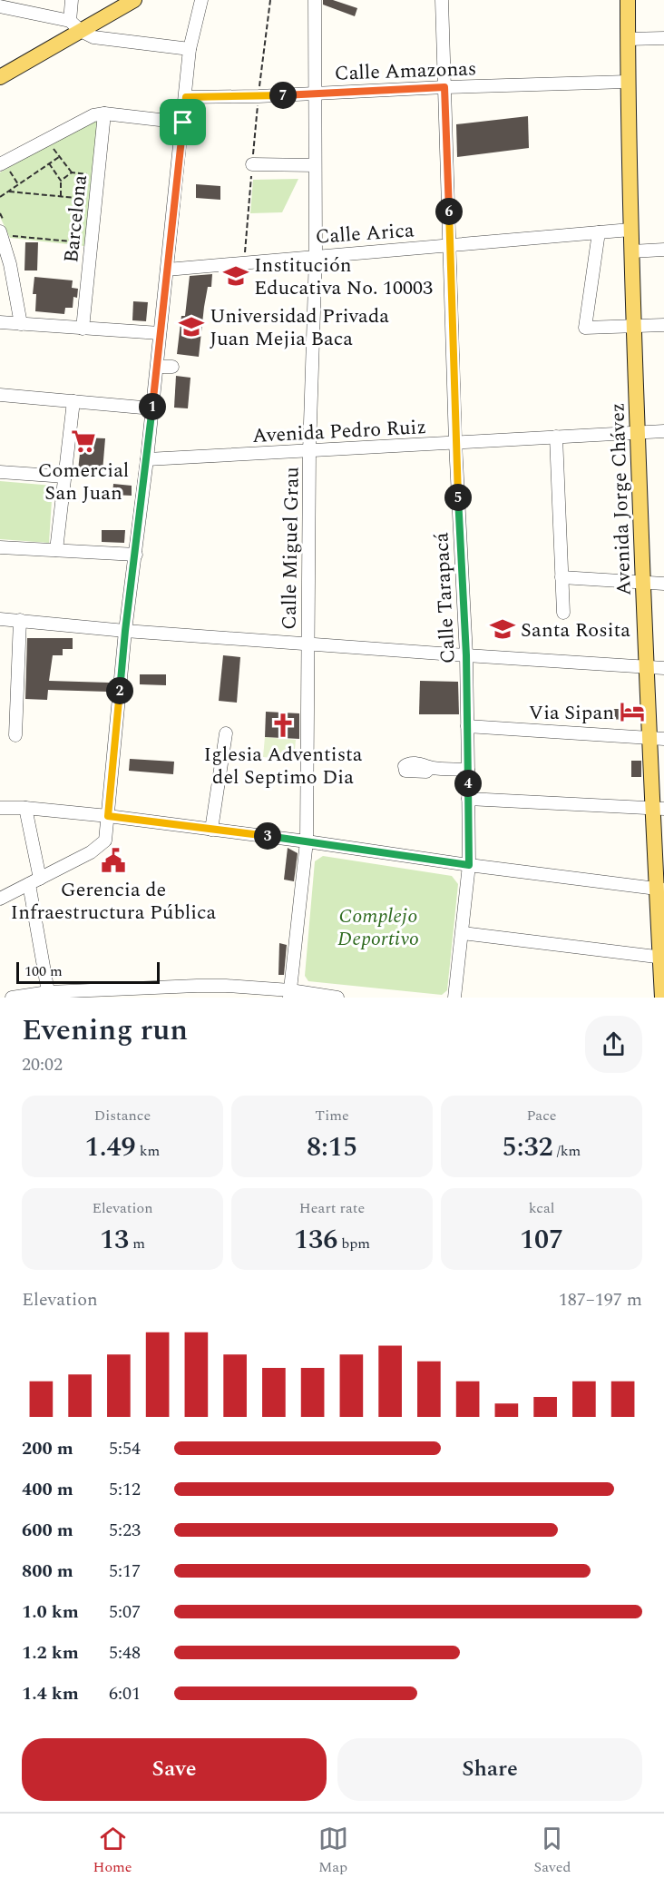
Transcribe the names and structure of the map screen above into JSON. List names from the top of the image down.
{
  "streets": {
    "main road": ["Avenida Jorge Chávez"],
    "street": [
      "Calle Amazonas",
      "Barcelona",
      "Calle Arica",
      "Avenida Pedro Ruiz",
      "Calle Miguel Grau",
      "Calle Tarapacá"
    ]
  },
  "crossings": [
    ["Calle Amazonas", "Avenida Jorge Chávez"],
    ["Calle Amazonas", "Calle Miguel Grau"],
    ["Calle Amazonas", "Calle Tarapacá"],
    ["Calle Arica", "Avenida Jorge Chávez"],
    ["Calle Arica", "Calle Miguel Grau"],
    ["Calle Arica", "Calle Tarapacá"],
    ["Avenida Pedro Ruiz", "Avenida Jorge Chávez"],
    ["Avenida Pedro Ruiz", "Calle Miguel Grau"],
    ["Avenida Pedro Ruiz", "Calle Tarapacá"]
  ],
  "parks": ["Complejo Deportivo"],
  "places": {
    "school or university": ["Institución Educativa No. 10003", "Universidad Privada Juan Mejia Baca", "Santa Rosita"],
    "supermarket": ["Comercial San Juan"],
    "hotel": ["Via Sipan"],
    "church": ["Iglesia Adventista del Septimo Dia"],
    "public building": ["Gerencia de Infraestructura Pública"]
  },
  "scale_bar": "100 m",
  "page": {
    "pins": [
      "7",
      "6",
      "1",
      "5",
      "2",
      "4",
      "3"
    ],
    "scale": "100 m",
    "heading": ["Evening run", "20:02"],
    "stats": [
      ["Distance", "1.49 km"],
      ["Time", "8:15"],
      ["Pace", "5:32 /km"],
      ["Elevation", "13 m"],
      ["Heart rate", "136 bpm"],
      ["kcal", "107"]
    ],
    "chart": ["Elevation", "187–197 m"],
    "list": [
      {
        "name": "200 m",
        "note": "5:54"
      },
      {
        "name": "400 m",
        "note": "5:12"
      },
      {
        "name": "600 m",
        "note": "5:23"
      },
      {
        "name": "800 m",
        "note": "5:17"
      },
      {
        "name": "1.0 km",
        "note": "5:07"
      },
      {
        "name": "1.2 km",
        "note": "5:48"
      },
      {
        "name": "1.4 km",
        "note": "6:01"
      }
    ],
    "buttons": ["Save", "Share"],
    "tabs": ["Home", "Map", "Saved"]
  }
}
